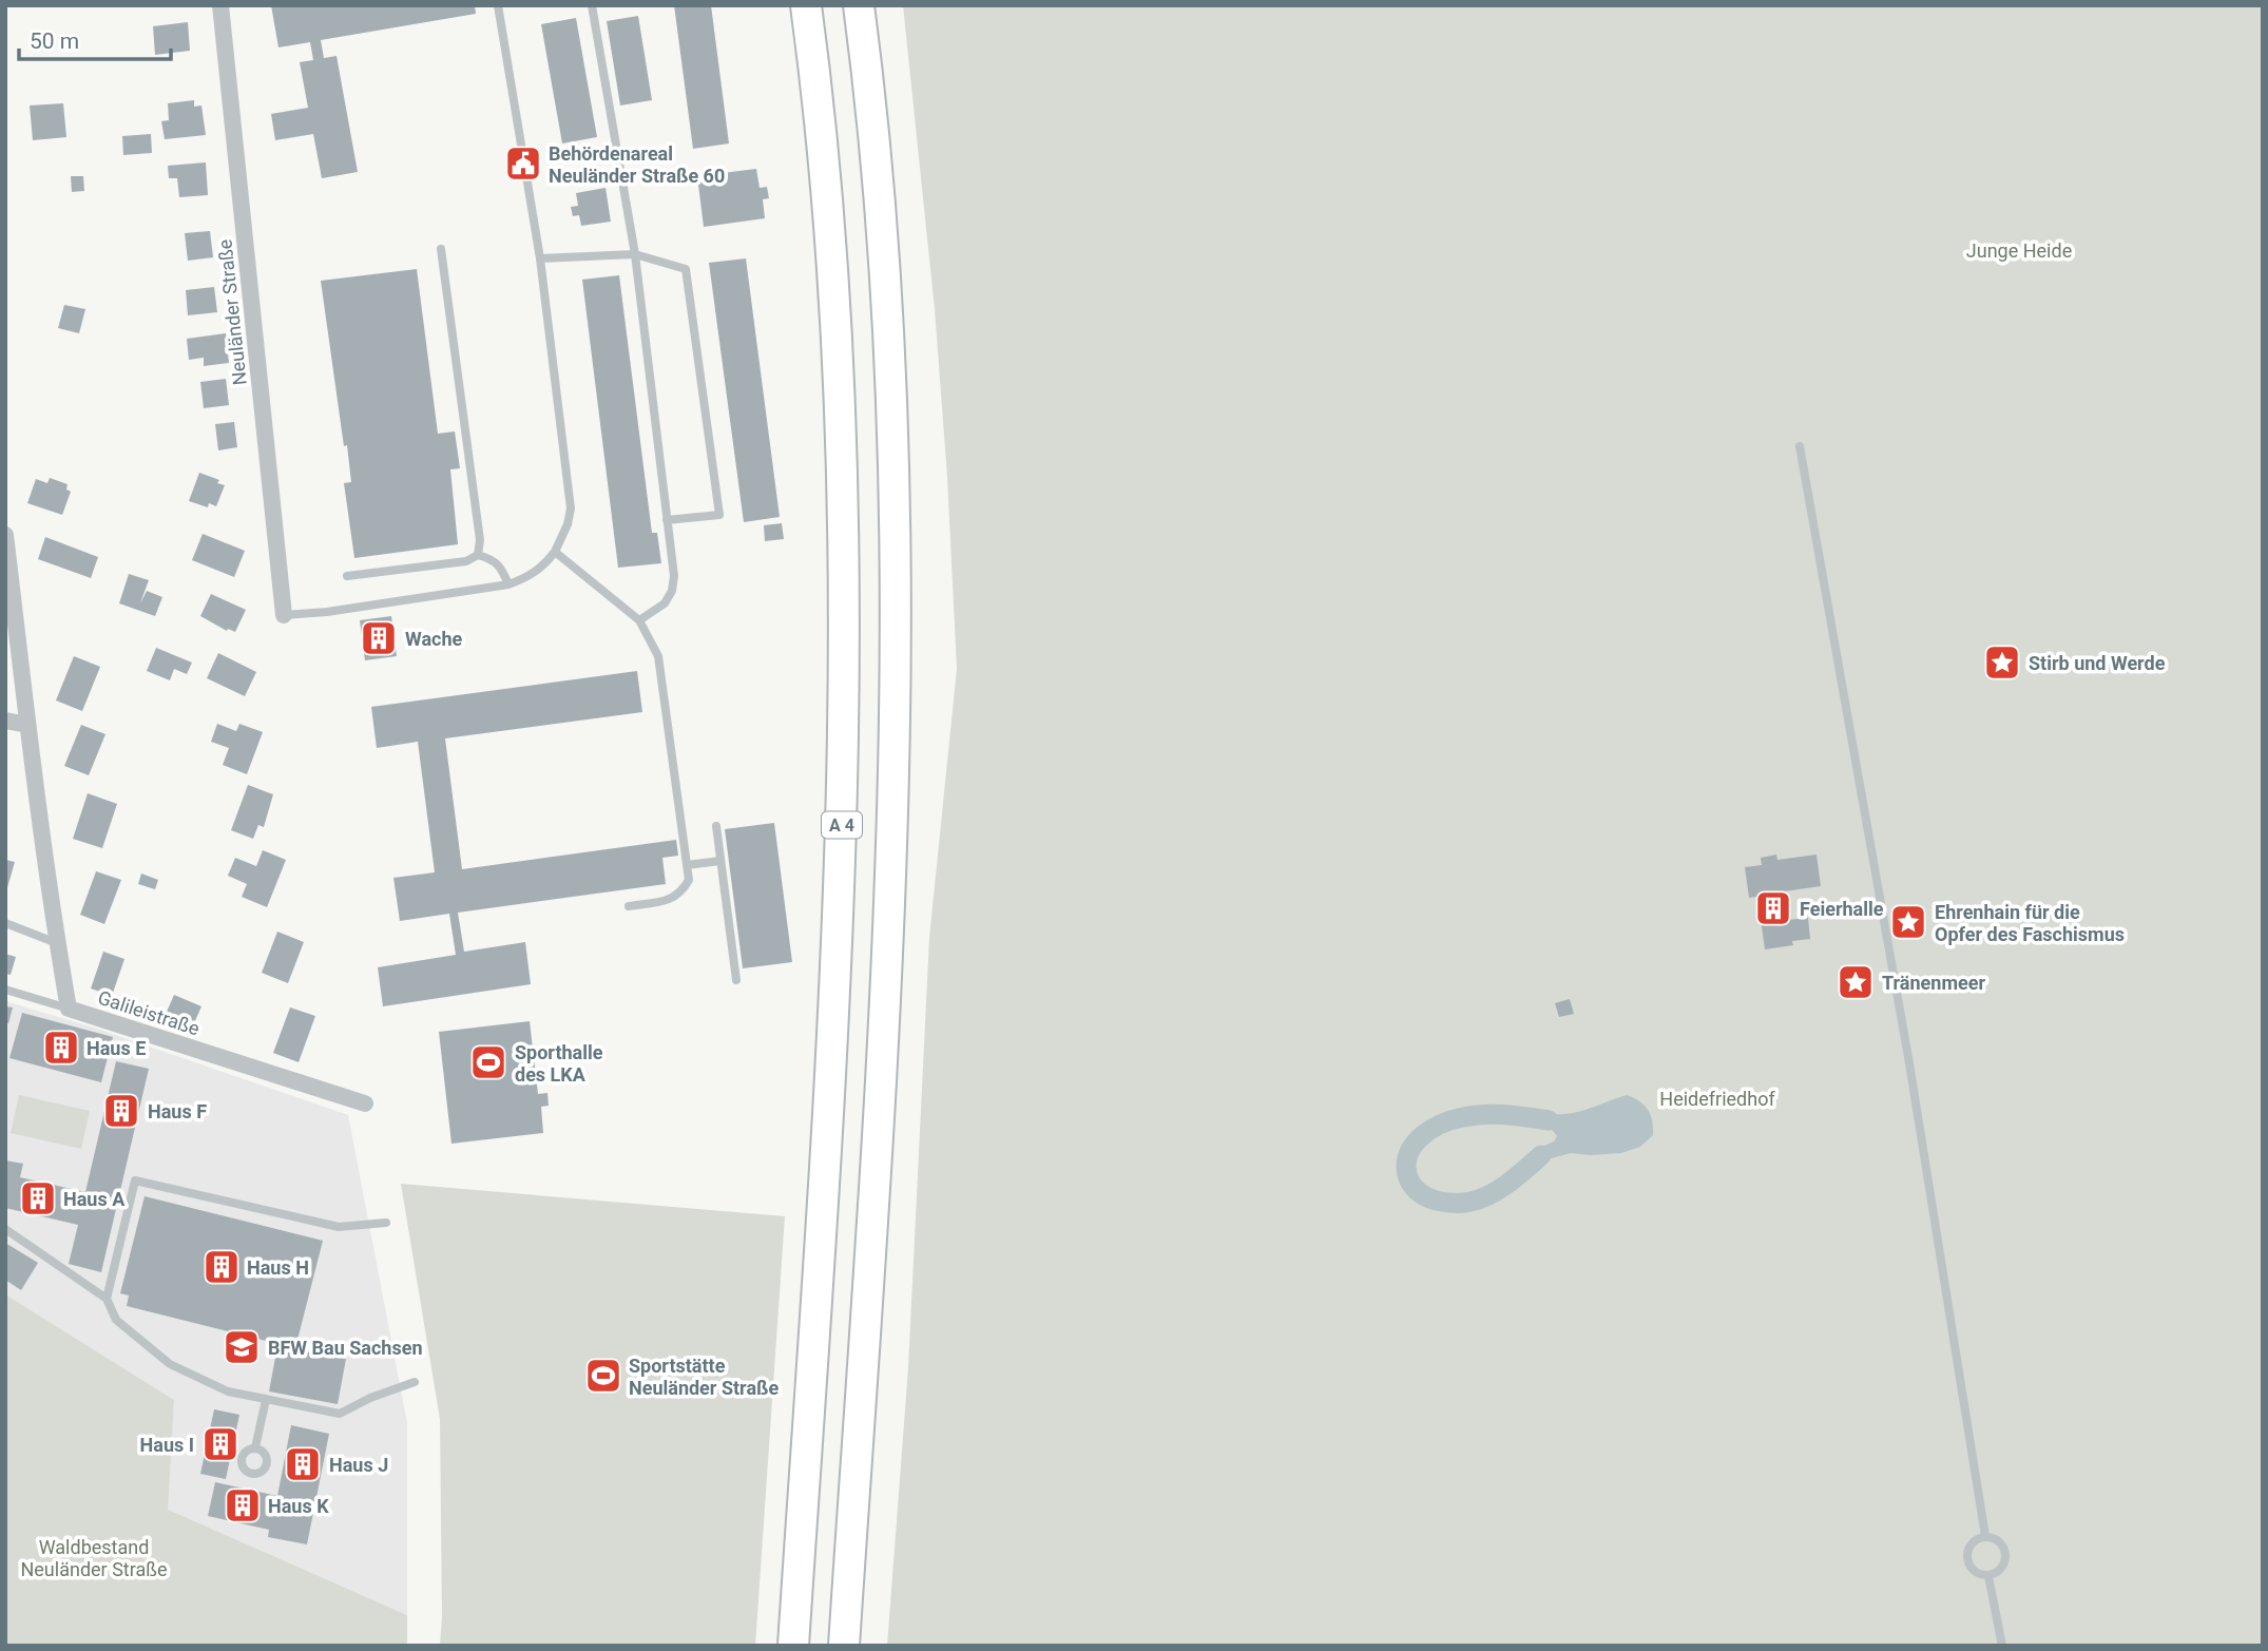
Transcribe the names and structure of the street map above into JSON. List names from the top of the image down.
{
  "streets": {
    "highway": ["A 4"],
    "street": ["Neuländer Straße", "Galileistraße"]
  },
  "parks": ["Junge Heide", "Heidefriedhof", "Waldbestand Neuländer Straße"],
  "places": {
    "public building": ["Behördenareal Neuländer Straße 60"],
    "building": [
      "Wache",
      "Feierhalle",
      "Haus E",
      "Haus F",
      "Haus A",
      "Haus H",
      "Haus I",
      "Haus J",
      "Haus K"
    ],
    "place": ["Stirb und Werde", "Ehrenhain für die Opfer des Faschismus", "Tränenmeer"],
    "sports": ["Sporthalle des LKA", "Sportstätte Neuländer Straße"],
    "school or university": ["BFW Bau Sachsen"]
  },
  "scale_bar": "50 m"
}
